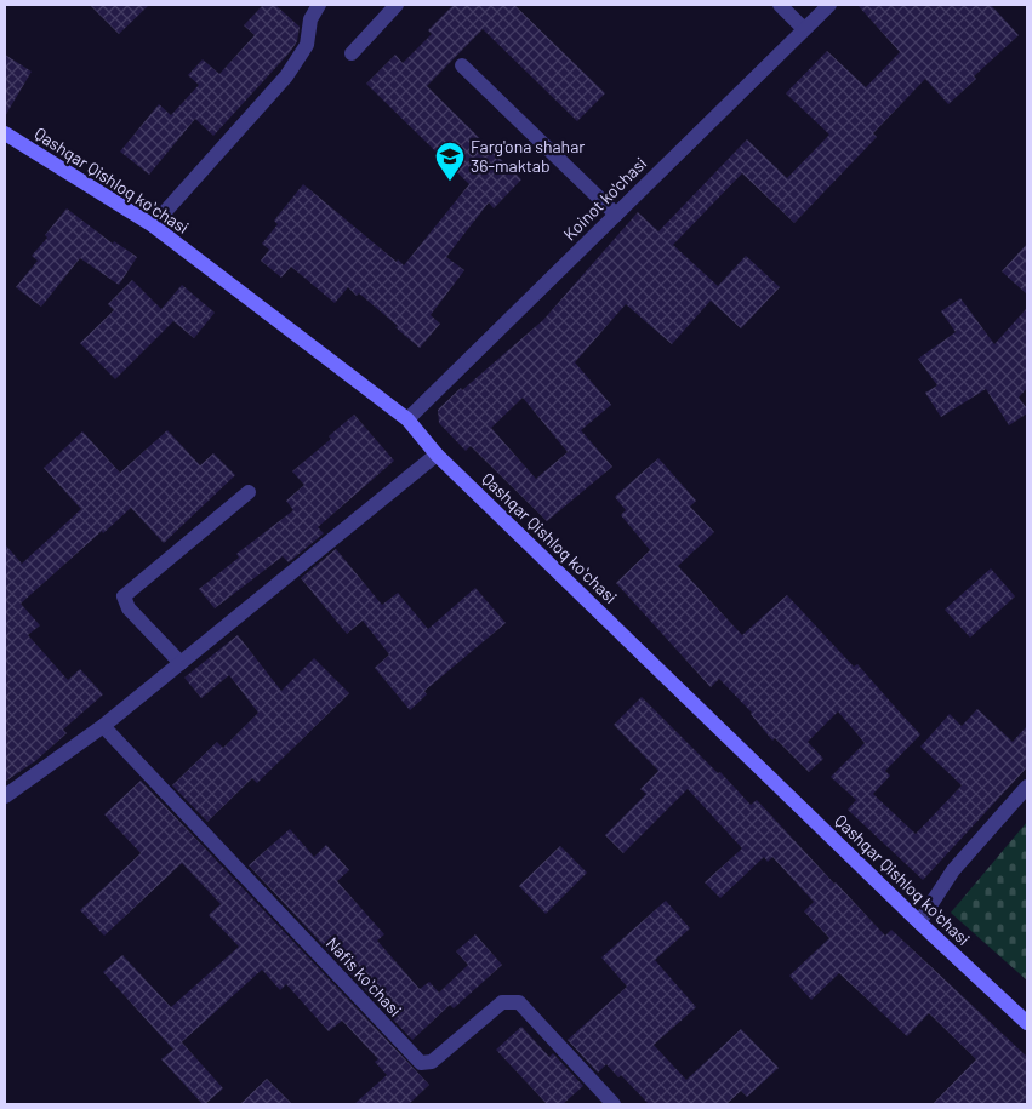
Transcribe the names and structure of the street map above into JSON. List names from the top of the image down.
{
  "streets": {
    "main road": ["Qashqar Qishloq koʻchasi"],
    "street": ["Koinot ko'chasi", "Nafis koʻchasi"]
  },
  "crossings": [
    ["Qashqar Qishloq koʻchasi", "Koinot ko'chasi"]
  ],
  "places": {
    "school or university": ["Farg'ona shahar 36-maktab"]
  }
}
